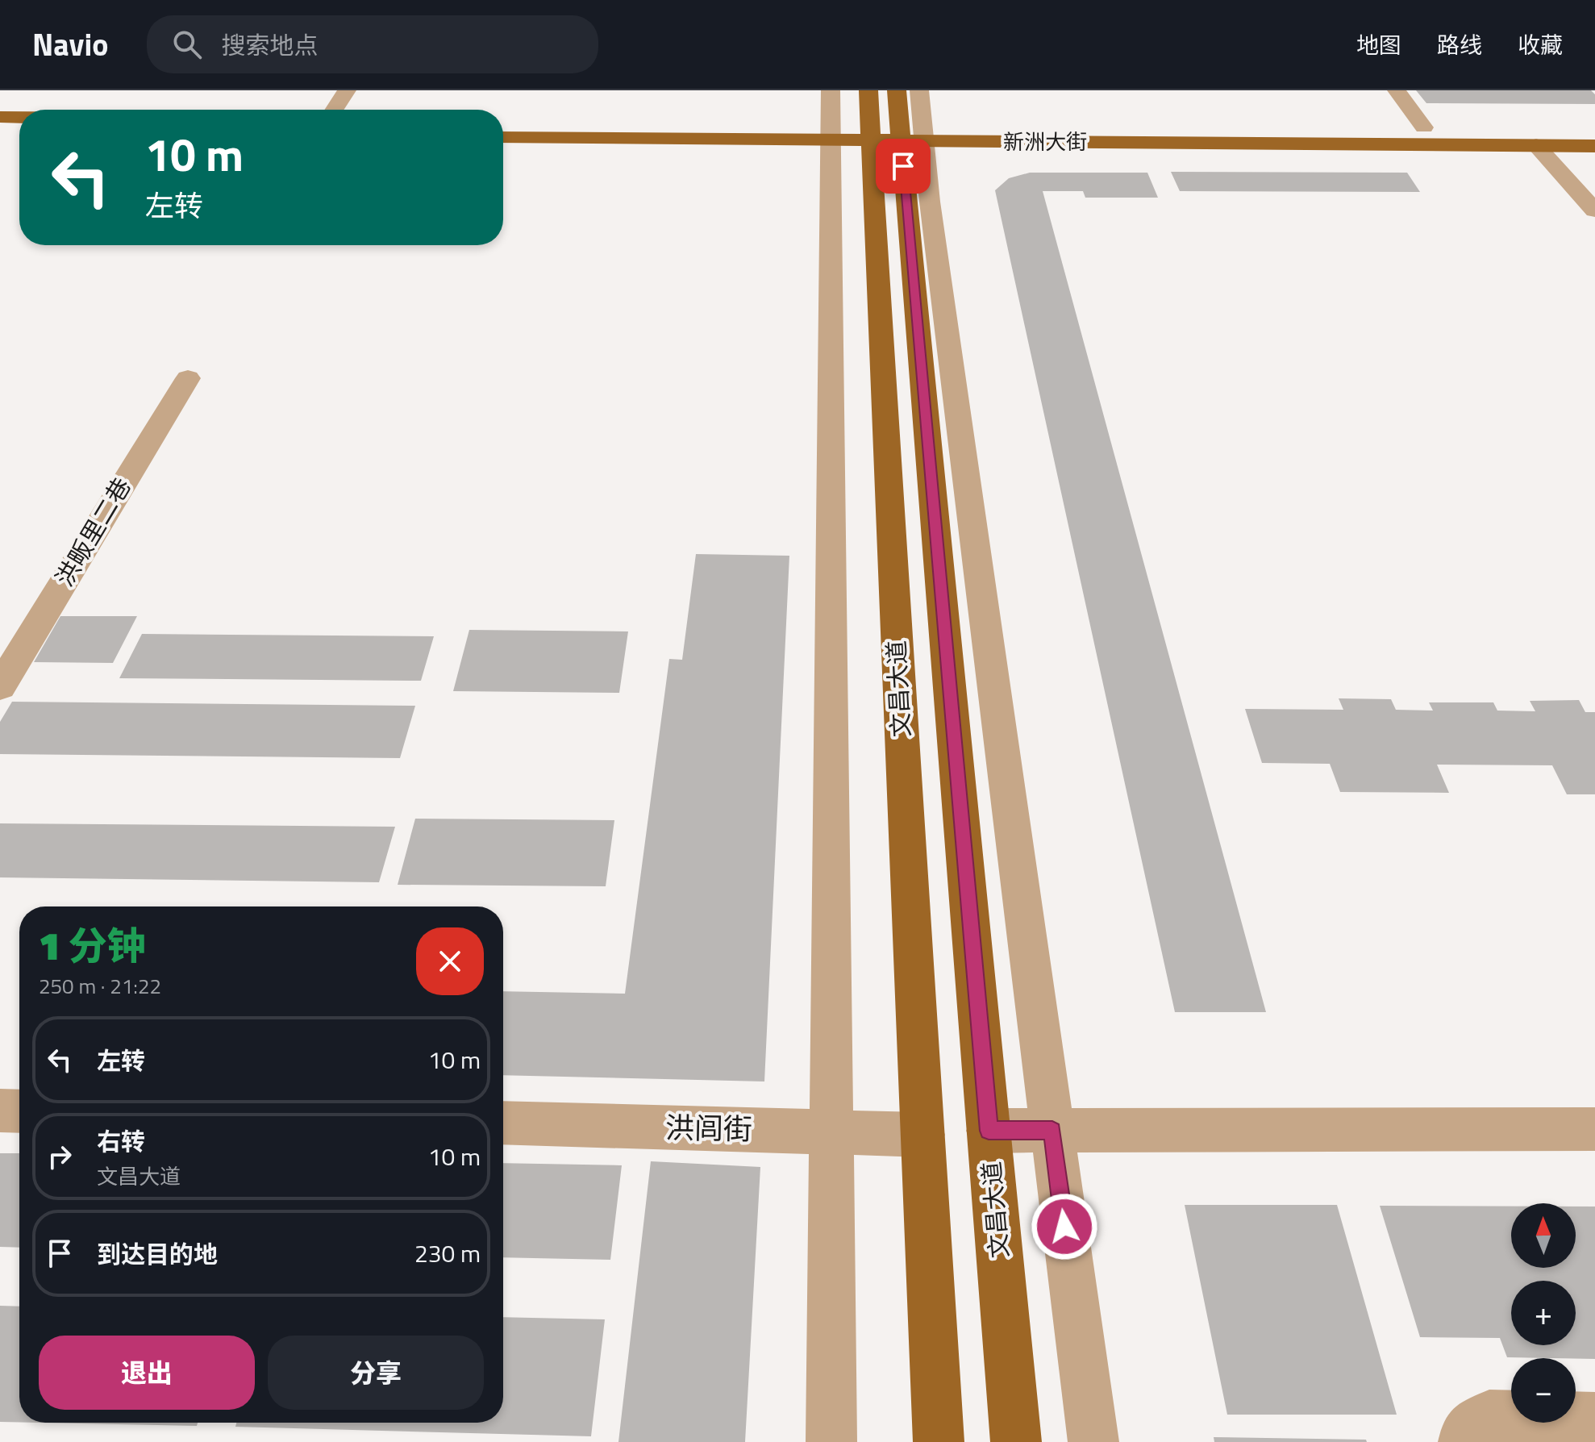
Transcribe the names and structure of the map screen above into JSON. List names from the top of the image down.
{
  "streets": {
    "main road": ["新洲大街", "文昌大道"],
    "street": ["洪畈里二巷", "洪闾街"]
  },
  "crossings": [
    ["新洲大街", "文昌大道"],
    ["文昌大道", "洪闾街"]
  ],
  "north": "top",
  "page": {
    "header": "Navio",
    "search": "搜索地点",
    "nav": ["地图", "路线", "收藏"],
    "turn": ["10 m", "左转"],
    "heading": ["1 分钟", "250 m · 21:22"],
    "list": [
      {
        "name": "左转",
        "value": "10 m"
      },
      {
        "name": "右转",
        "note": "文昌大道",
        "value": "10 m"
      },
      {
        "name": "到达目的地",
        "value": "230 m"
      }
    ],
    "map_buttons": ["+", "−"],
    "buttons": ["退出", "分享"]
  }
}
